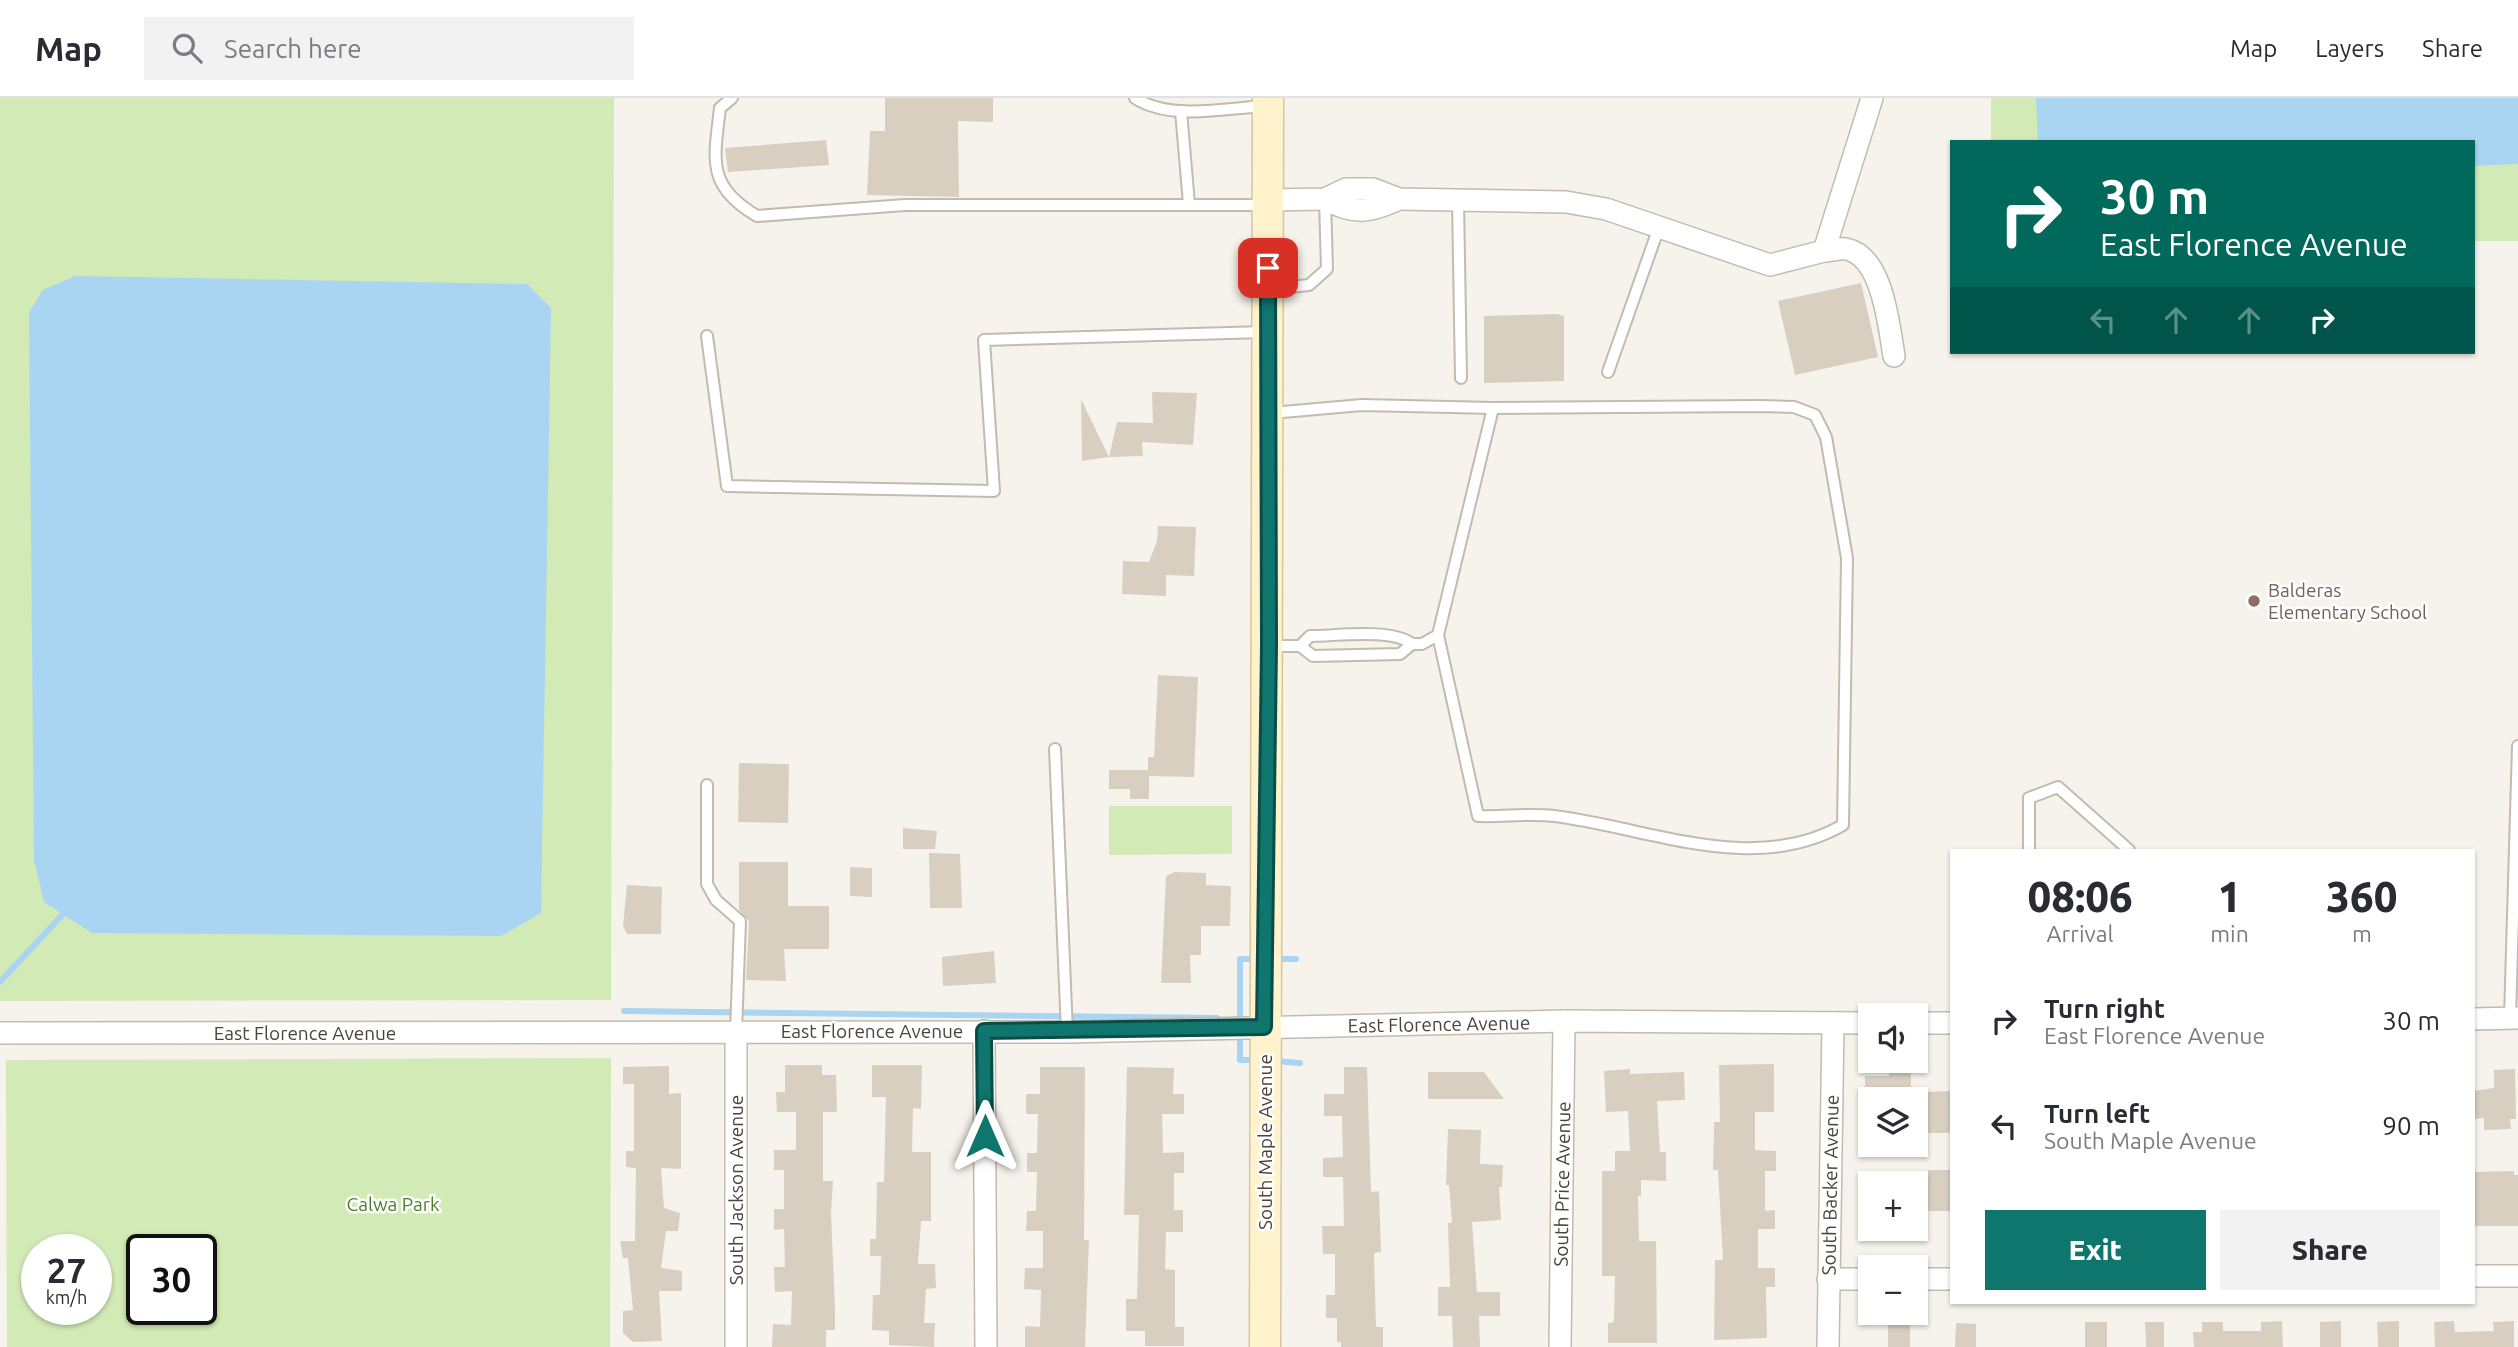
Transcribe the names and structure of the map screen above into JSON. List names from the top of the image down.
{
  "streets": {
    "main road": ["South Maple Avenue"],
    "street": [
      "East Florence Avenue",
      "South Price Avenue",
      "South Backer Avenue",
      "South Jackson Avenue"
    ]
  },
  "crossings": [
    ["East Florence Avenue", "South Maple Avenue"],
    ["East Florence Avenue", "South Price Avenue"],
    ["East Florence Avenue", "South Backer Avenue"],
    ["East Florence Avenue", "South Jackson Avenue"]
  ],
  "parks": ["Calwa Park"],
  "places": ["Balderas Elementary School"],
  "page": {
    "header": "Map",
    "search": "Search here",
    "nav": ["Map", "Layers", "Share"],
    "turn": ["30 m", "East Florence Avenue"],
    "eta": [
      "08:06",
      "Arrival",
      "1",
      "min",
      "360",
      "m"
    ],
    "list": [
      {
        "name": "Turn right",
        "note": "East Florence Avenue",
        "value": "30 m"
      },
      {
        "name": "Turn left",
        "note": "South Maple Avenue",
        "value": "90 m"
      }
    ],
    "map_buttons": ["+", "−"],
    "buttons": ["Exit", "Share"],
    "speed": "27 km/h",
    "limit": "30"
  }
}
